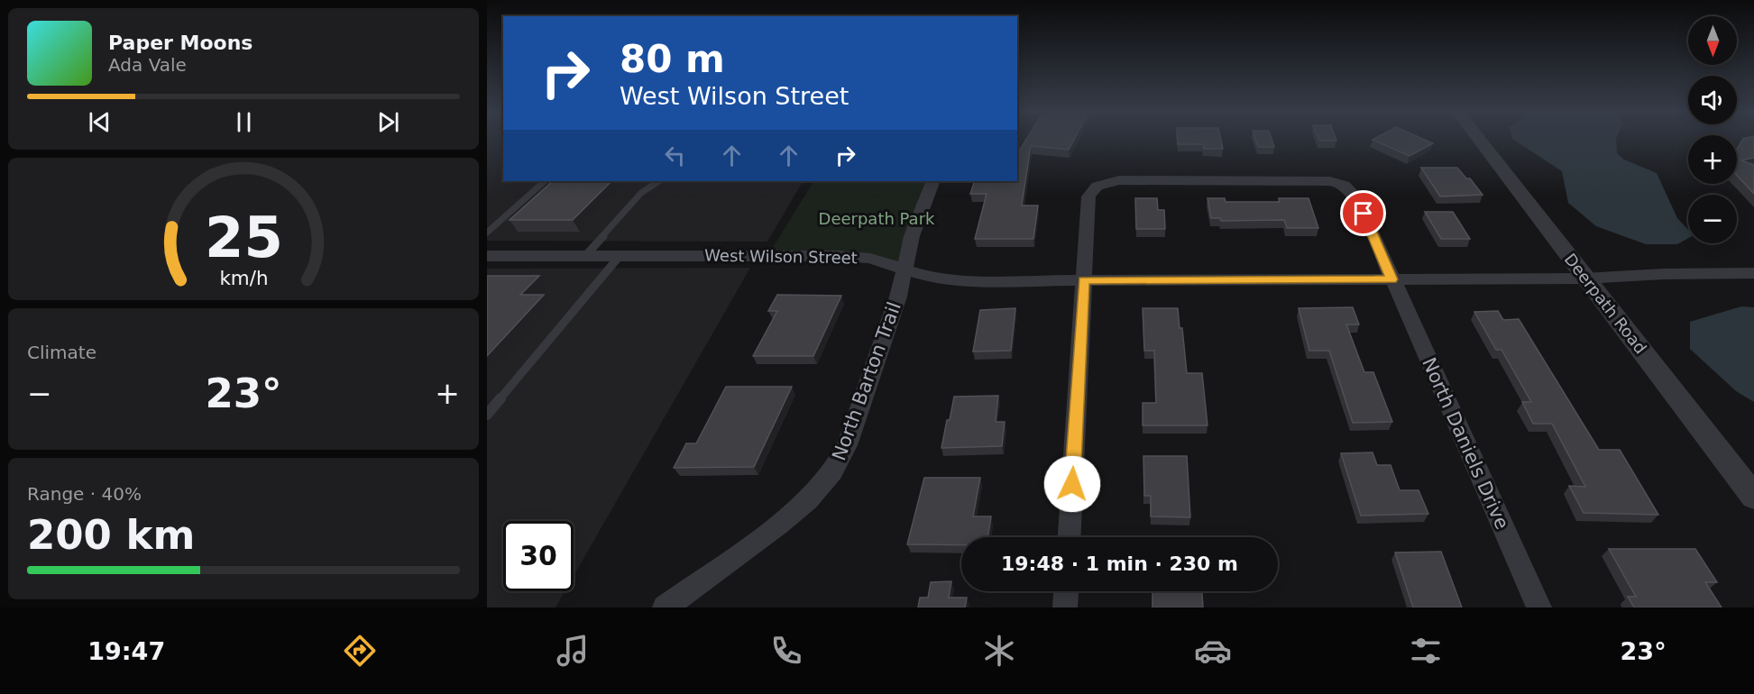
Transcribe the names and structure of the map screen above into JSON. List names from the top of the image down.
{
  "streets": {
    "street": [
      "West Wilson Street",
      "Deerpath Road",
      "North Barton Trail",
      "North Daniels Drive"
    ]
  },
  "crossings": [
    ["West Wilson Street", "Deerpath Road"],
    ["West Wilson Street", "North Barton Trail"],
    ["West Wilson Street", "North Daniels Drive"]
  ],
  "parks": ["Deerpath Park"],
  "north": "bottom",
  "page": {
    "map_buttons": ["+", "−"],
    "turn": ["80 m", "West Wilson Street"],
    "song": ["Paper Moons", "Ada Vale"],
    "tile": [
      "Climate",
      ["Range · 40%", "200 km"]
    ],
    "heat": ["−", "23°", "+"],
    "limit": "30",
    "trip": "19:48 · 1 min · 230 m",
    "tabs": ["19:47", "23°"],
    "gauge": ["25", "km/h"]
  }
}
